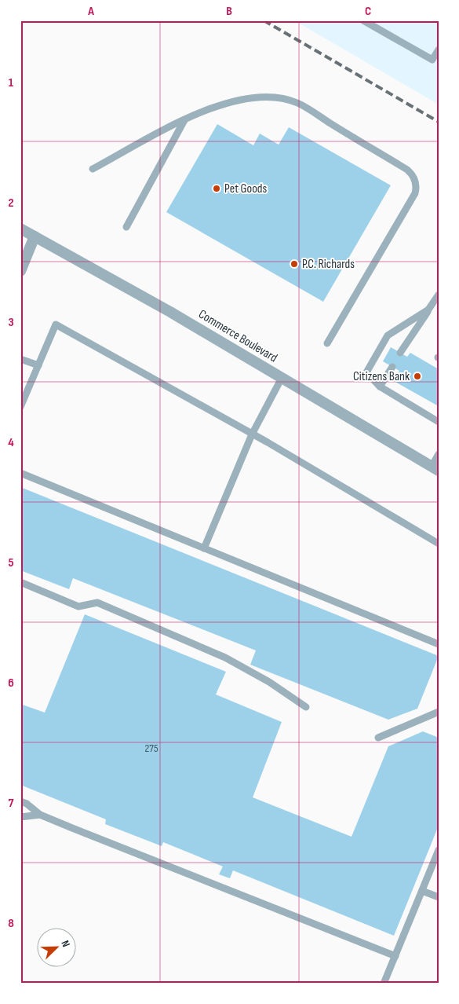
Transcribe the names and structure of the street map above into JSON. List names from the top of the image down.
{
  "streets": {
    "street": ["Commerce Boulevard"]
  },
  "places": ["Pet Goods", "P.C. Richards", "Citizens Bank"],
  "house_numbers": ["275"],
  "north": "top right",
  "grid": {
    "columns": ["A", "B", "C"],
    "rows": [
      "1",
      "2",
      "3",
      "4",
      "5",
      "6",
      "7",
      "8"
    ]
  }
}
